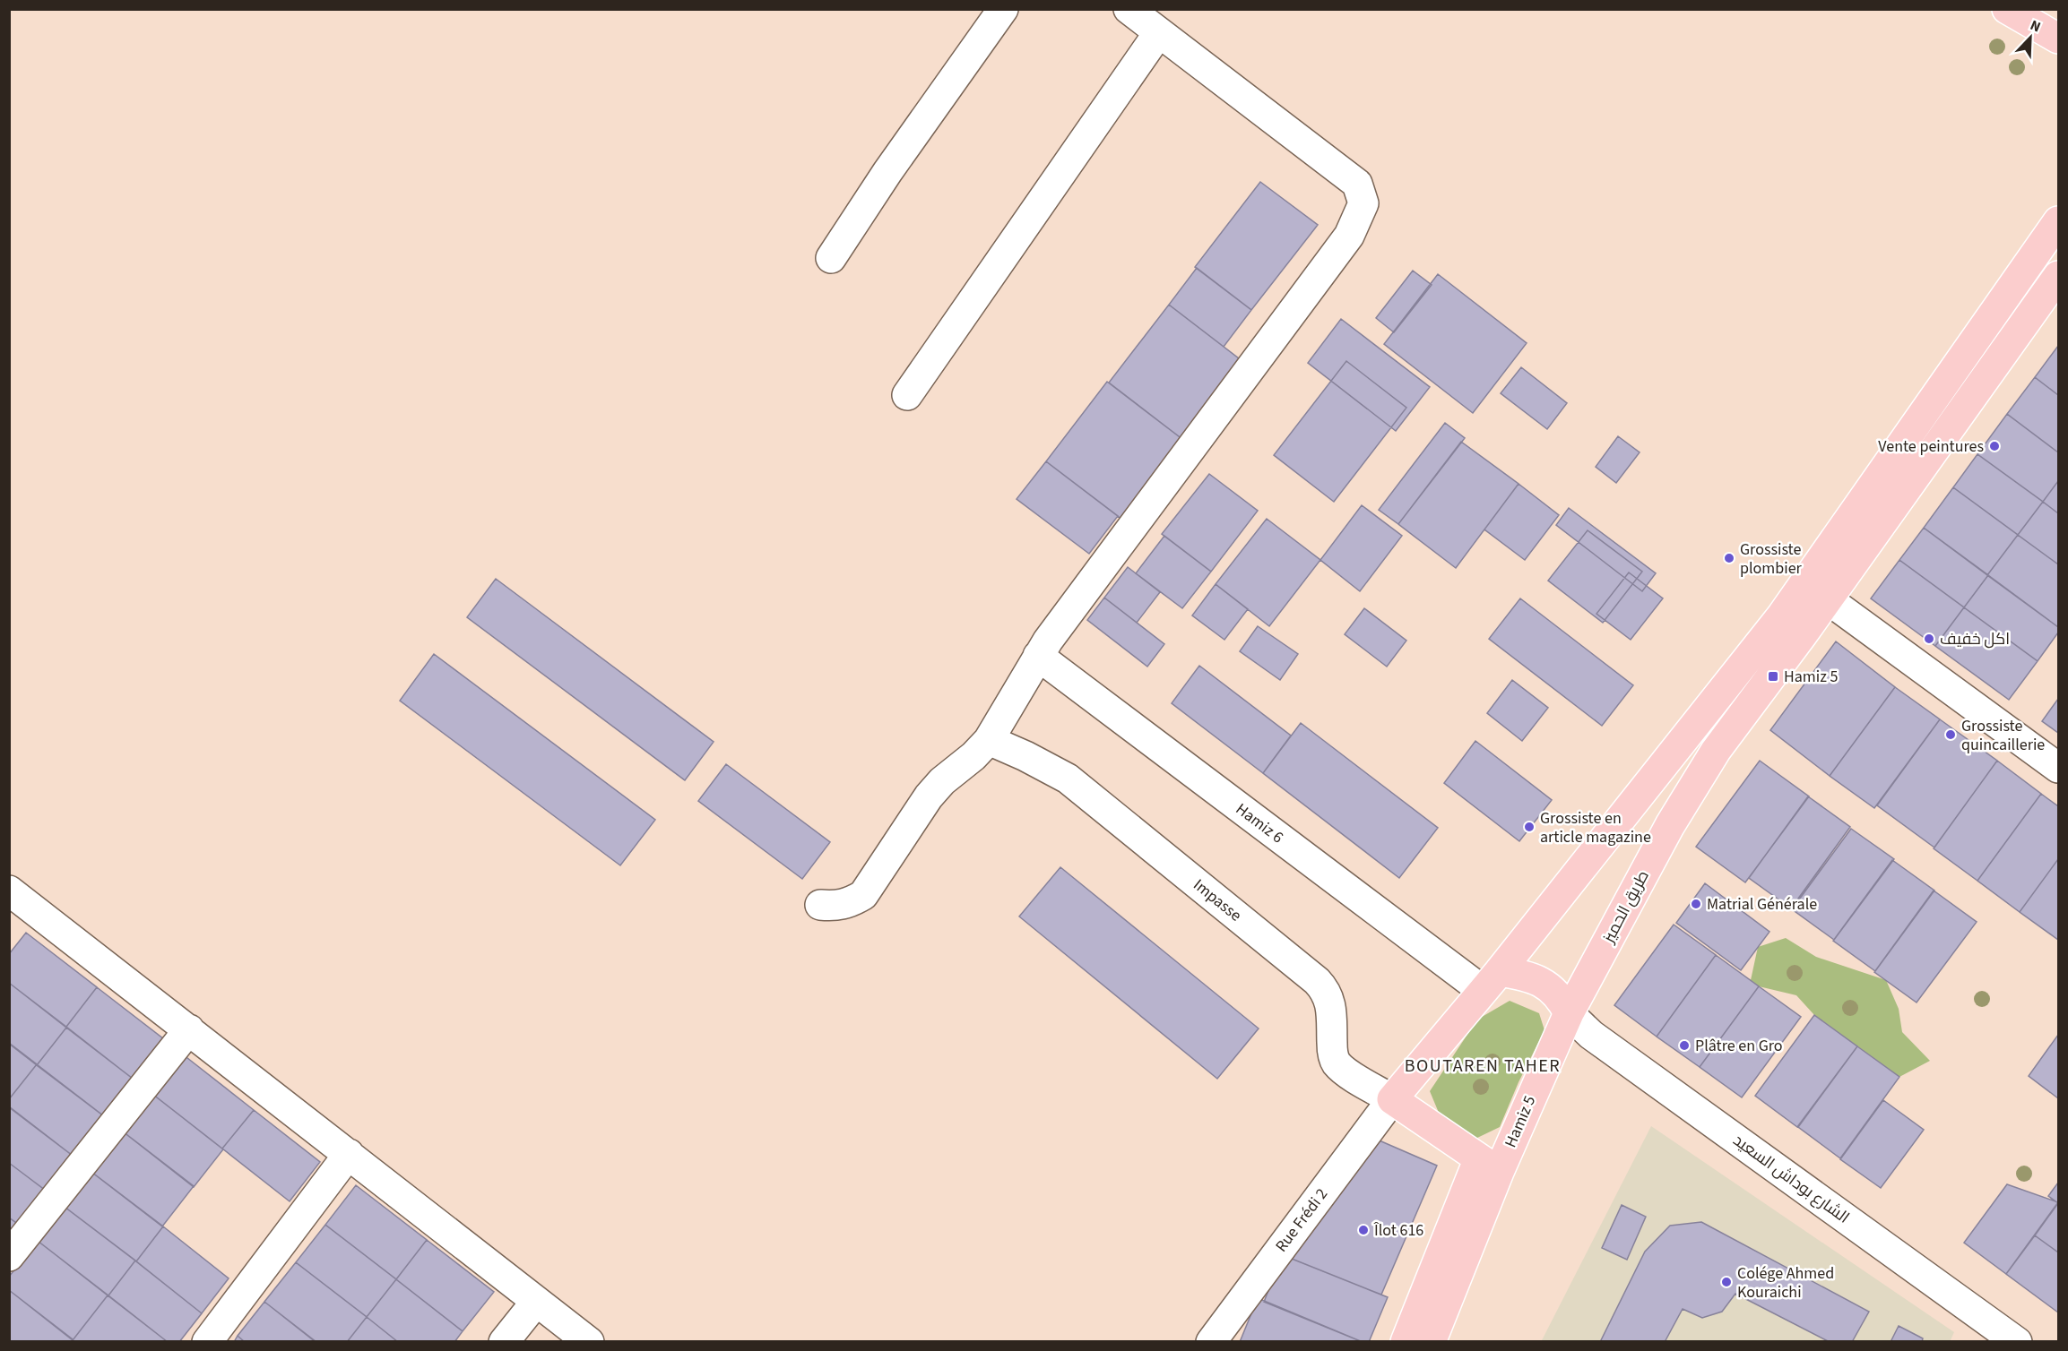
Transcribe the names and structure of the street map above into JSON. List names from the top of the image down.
{
  "streets": {
    "main road": ["طريق الحميز", "Hamiz 5"],
    "street": [
      "Hamiz 6",
      "Impasse",
      "الشارع بوداش السعيد",
      "Rue Frédi 2"
    ]
  },
  "crossings": [
    ["Impasse", "Rue Frédi 2"],
    ["طريق الحميز", "Hamiz 5"],
    ["طريق الحميز", "الشارع بوداش السعيد"],
    ["Hamiz 5", "الشارع بوداش السعيد"]
  ],
  "districts": ["BOUTAREN TAHER"],
  "places": {
    "other": [
      "Vente peintures",
      "Grossiste plombier",
      "اكل خفيف",
      "Grossiste quincaillerie",
      "Grossiste en article magazine",
      "Matrial Générale",
      "Plâtre en Gro",
      "Îlot 616",
      "Colége Ahmed Kouraichi"
    ],
    "transit": ["Hamiz 5"]
  },
  "north": "top right"
}
